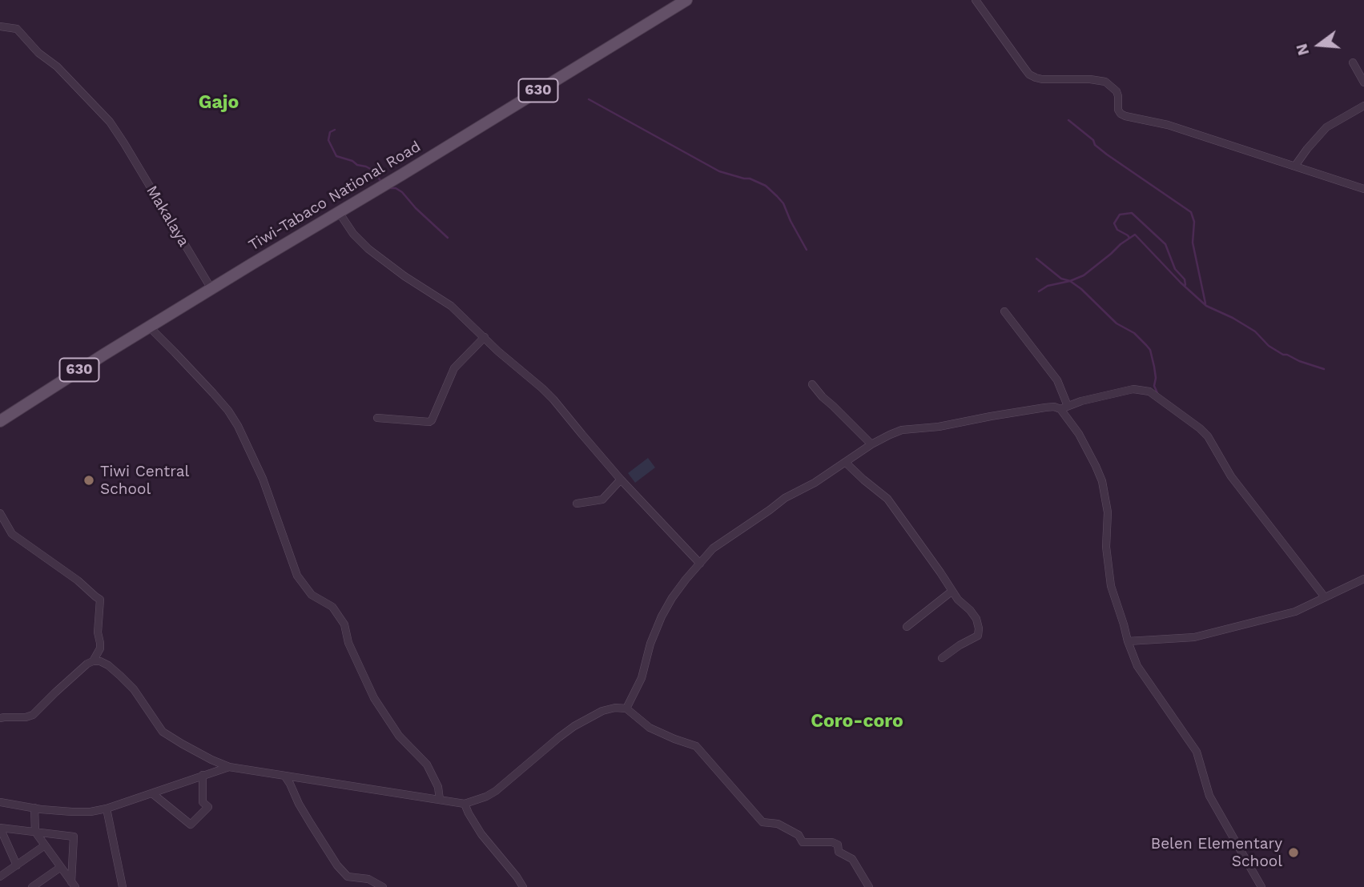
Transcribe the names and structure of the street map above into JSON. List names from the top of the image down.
{
  "streets": {
    "main road": ["630", "Tiwi-Tabaco National Road"],
    "street": ["Makalaya"]
  },
  "crossings": [
    ["Tiwi-Tabaco National Road", "Makalaya"]
  ],
  "districts": ["Gajo", "Coro-coro"],
  "places": ["Tiwi Central School", "Belen Elementary School"],
  "north": "left"
}
